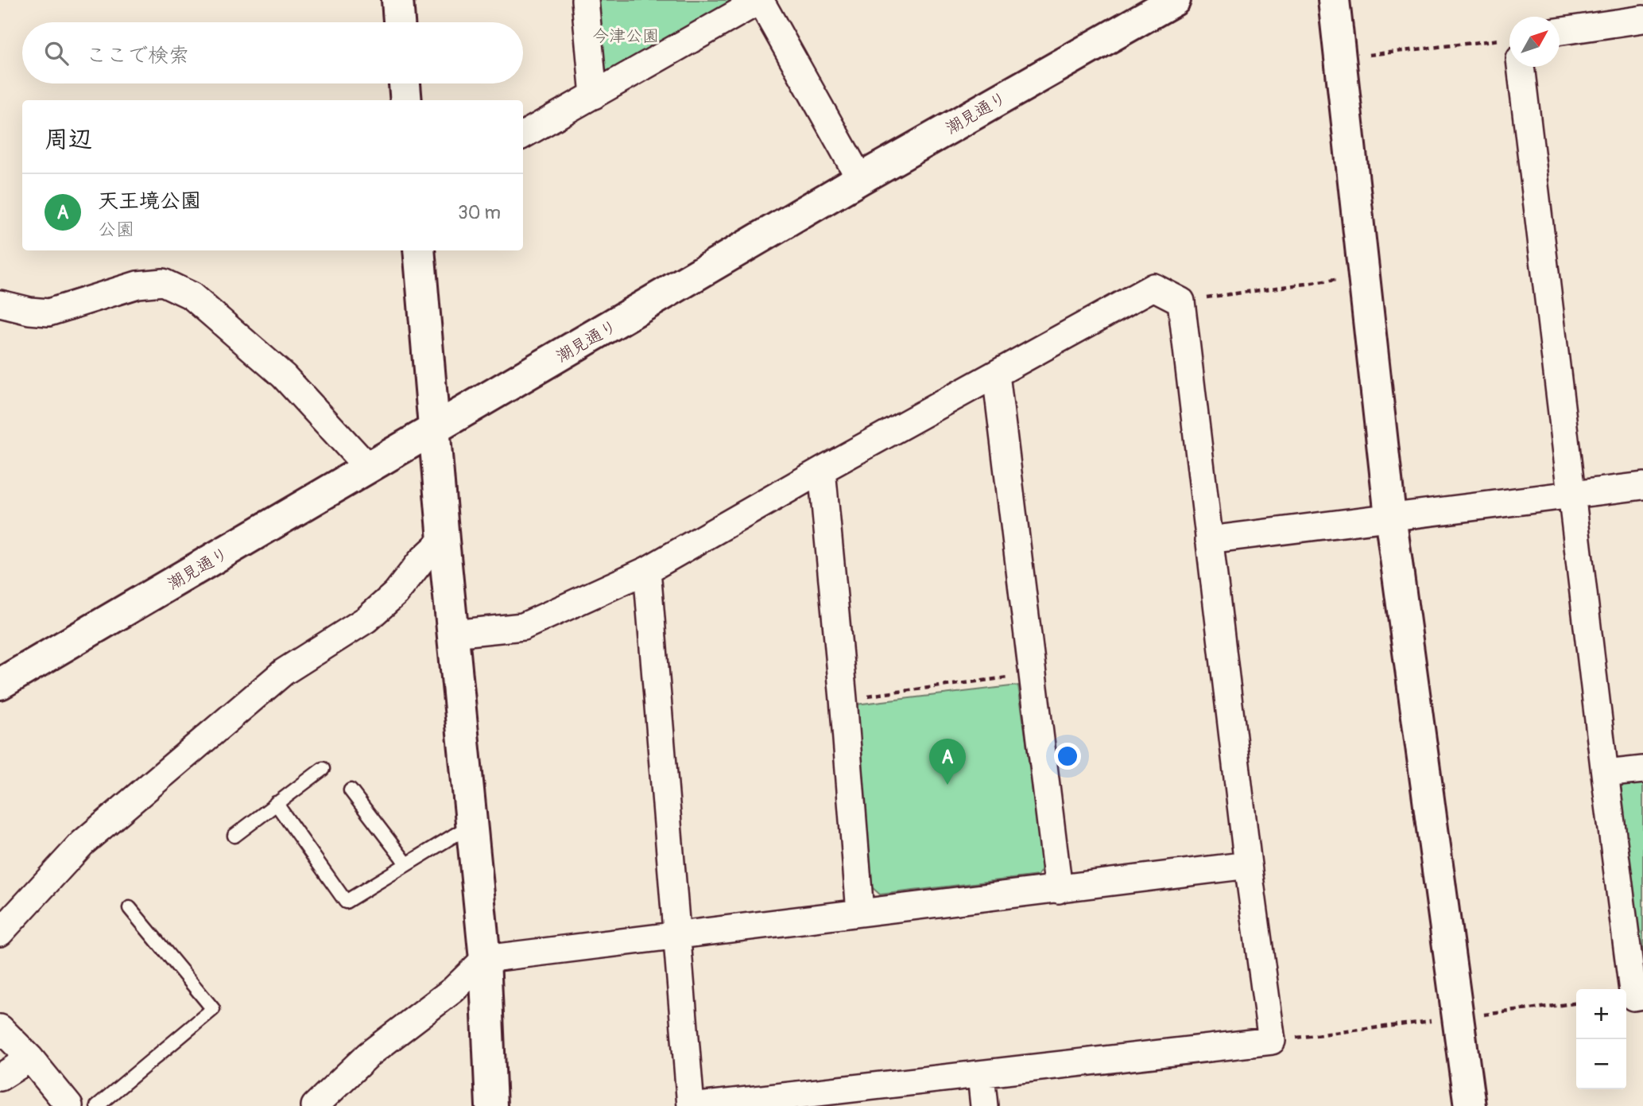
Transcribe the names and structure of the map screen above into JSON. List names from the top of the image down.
{
  "streets": {
    "street": ["潮見通り"]
  },
  "parks": ["今津公園"],
  "north": "top right",
  "page": {
    "search": "ここで検索",
    "heading": "周辺",
    "list": [
      {
        "mark": "A",
        "name": "天王境公園",
        "note": "公園",
        "value": "30 m"
      }
    ],
    "pins": "A",
    "map_buttons": ["+", "−"]
  }
}
